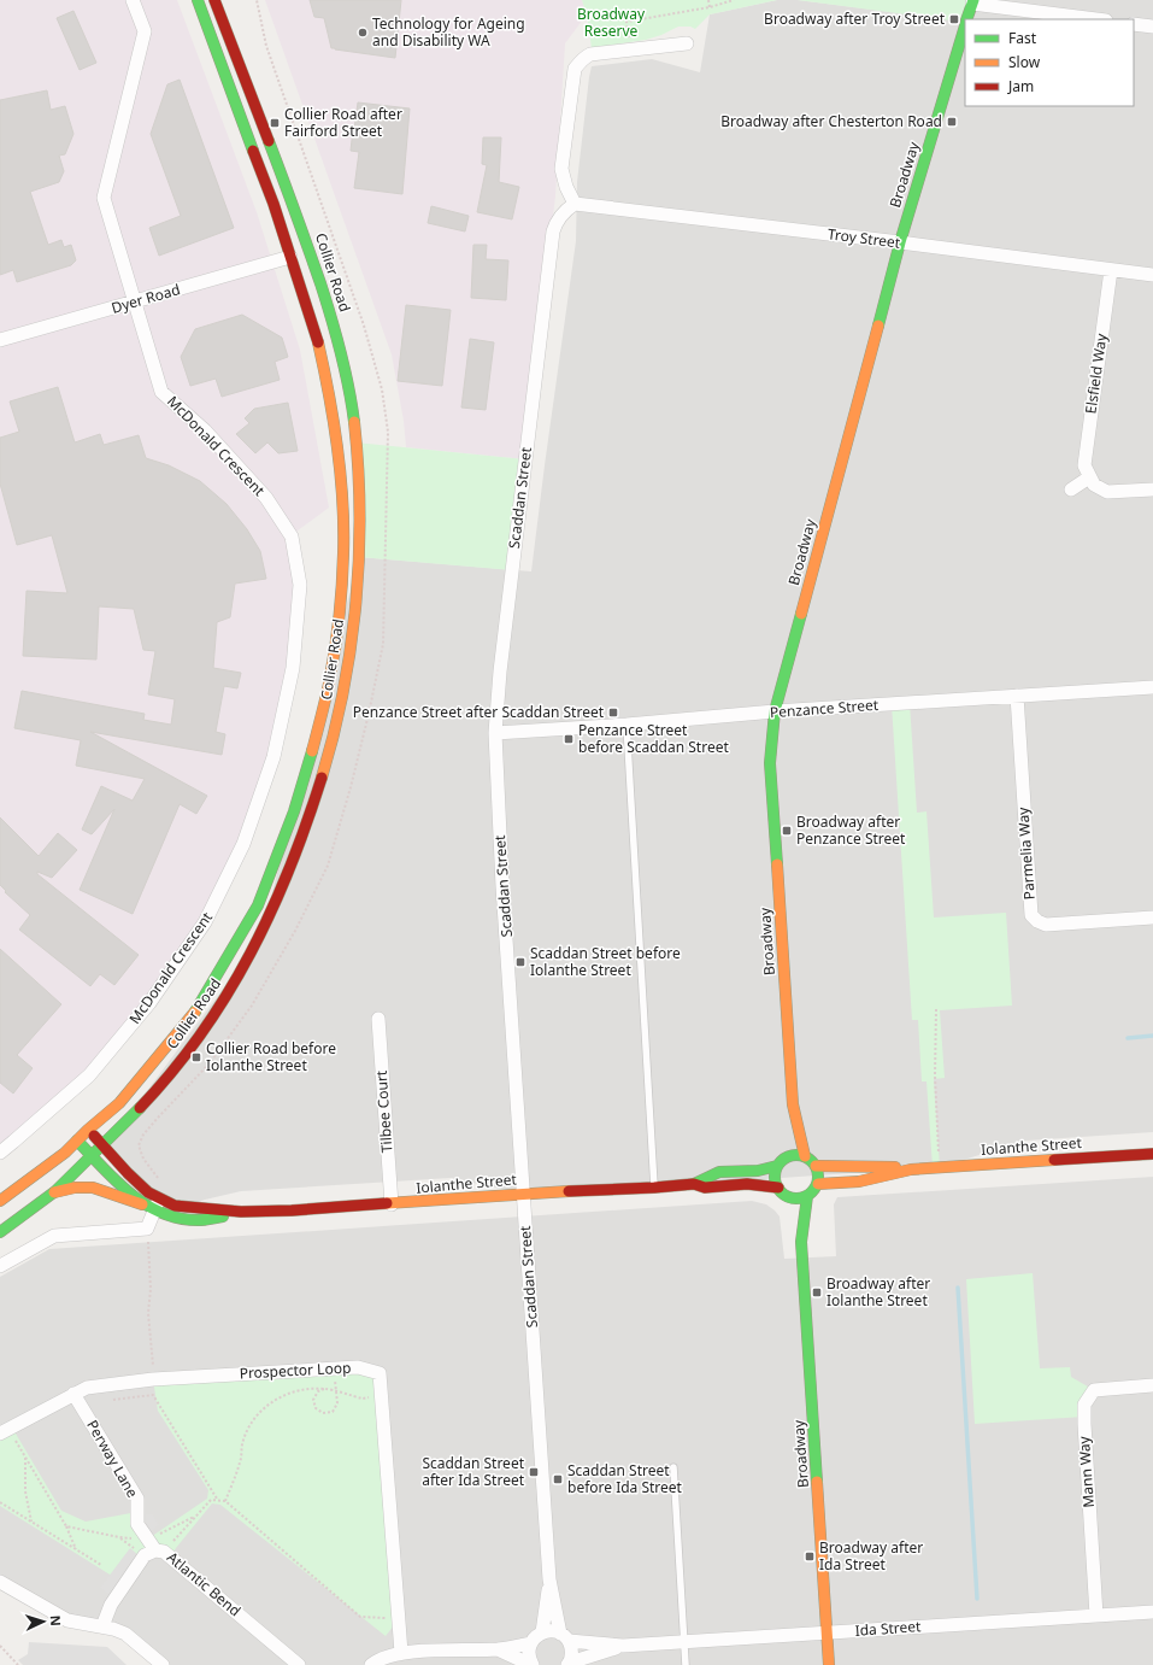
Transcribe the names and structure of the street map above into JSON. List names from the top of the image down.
{
  "streets": {
    "street": [
      "Broadway",
      "Troy Street",
      "Collier Road",
      "Dyer Road",
      "Elsfield Way",
      "McDonald Crescent",
      "Scaddan Street",
      "Penzance Street",
      "Parmelia Way",
      "Tilbee Court",
      "Iolanthe Street",
      "Prospector Loop",
      "Perway Lane",
      "Mann Way",
      "Atlantic Bend",
      "Ida Street"
    ]
  },
  "crossings": [
    ["Broadway", "Troy Street"],
    ["Broadway", "Penzance Street"],
    ["Broadway", "Iolanthe Street"],
    ["Broadway", "Ida Street"],
    ["Troy Street", "Elsfield Way"],
    ["Troy Street", "Scaddan Street"],
    ["Collier Road", "Dyer Road"],
    ["Collier Road", "Iolanthe Street"],
    ["Dyer Road", "McDonald Crescent"],
    ["Scaddan Street", "Penzance Street"],
    ["Scaddan Street", "Iolanthe Street"],
    ["Scaddan Street", "Ida Street"],
    ["Penzance Street", "Parmelia Way"],
    ["Tilbee Court", "Iolanthe Street"],
    ["Prospector Loop", "Perway Lane"],
    ["Perway Lane", "Atlantic Bend"],
    ["Mann Way", "Ida Street"]
  ],
  "parks": ["Broadway Reserve"],
  "places": {
    "transit": [
      "Broadway after Troy Street",
      "Broadway after Chesterton Road",
      "Collier Road after Fairford Street",
      "Penzance Street after Scaddan Street",
      "Penzance Street before Scaddan Street",
      "Broadway after Penzance Street",
      "Scaddan Street before Iolanthe Street",
      "Collier Road before Iolanthe Street",
      "Broadway after Iolanthe Street",
      "Scaddan Street after Ida Street",
      "Scaddan Street before Ida Street",
      "Broadway after Ida Street"
    ],
    "other": ["Technology for Ageing and Disability WA"]
  },
  "legend": ["Fast", "Slow", "Jam"],
  "north": "right"
}
